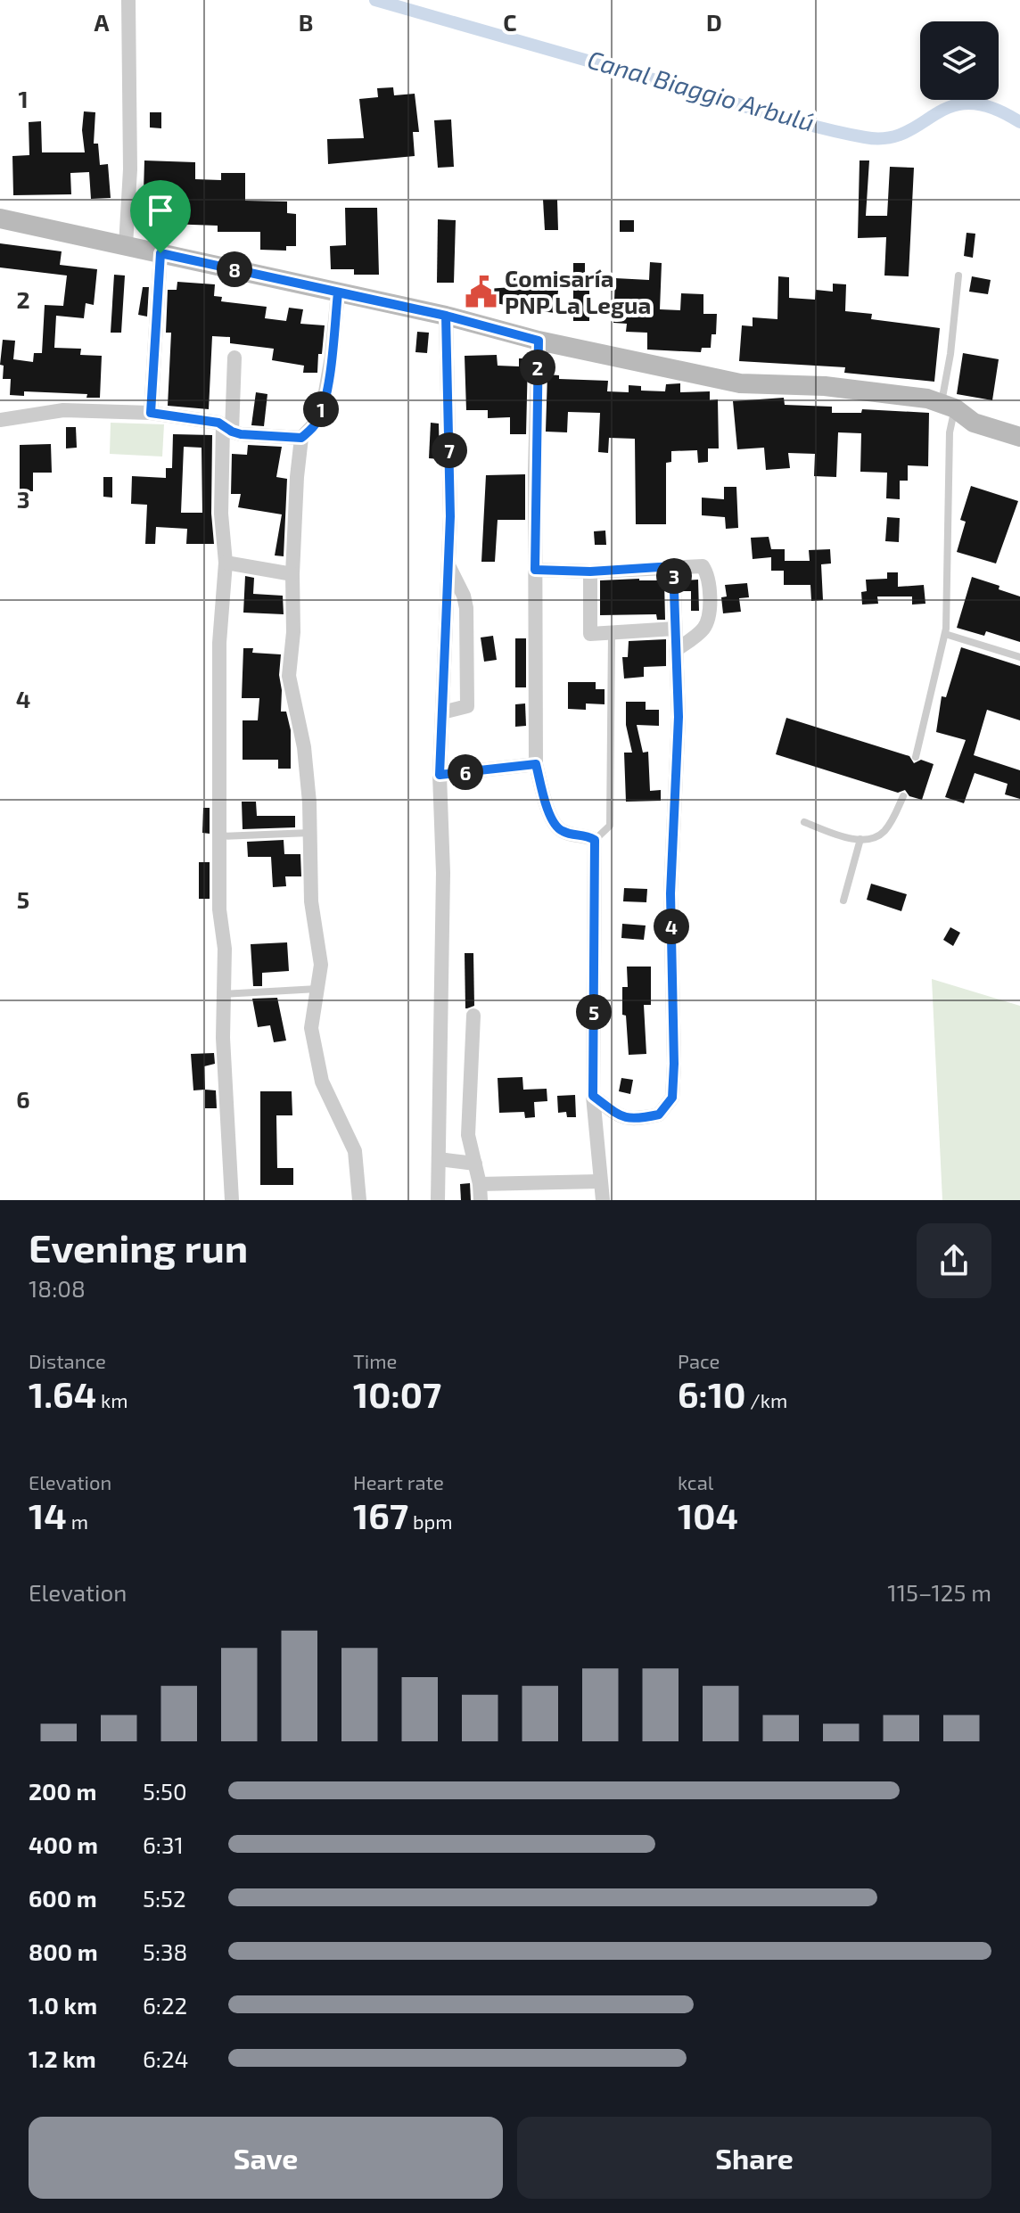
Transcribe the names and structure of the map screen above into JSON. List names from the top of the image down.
{
  "water": ["Canal Biaggio Arbulú"],
  "places": {
    "public building": ["Comisaría PNP La Legua"]
  },
  "page": {
    "pins": [
      "8",
      "2",
      "1",
      "7",
      "3",
      "6",
      "4",
      "5"
    ],
    "heading": ["Evening run", "18:08"],
    "stats": [
      ["Distance", "1.64 km"],
      ["Time", "10:07"],
      ["Pace", "6:10 /km"],
      ["Elevation", "14 m"],
      ["Heart rate", "167 bpm"],
      ["kcal", "104"]
    ],
    "chart": ["Elevation", "115–125 m"],
    "list": [
      {
        "name": "200 m",
        "note": "5:50"
      },
      {
        "name": "400 m",
        "note": "6:31"
      },
      {
        "name": "600 m",
        "note": "5:52"
      },
      {
        "name": "800 m",
        "note": "5:38"
      },
      {
        "name": "1.0 km",
        "note": "6:22"
      },
      {
        "name": "1.2 km",
        "note": "6:24"
      }
    ],
    "buttons": ["Save", "Share"]
  },
  "grid": {
    "columns": [
      "A",
      "B",
      "C",
      "D"
    ],
    "rows": [
      "1",
      "2",
      "3",
      "4",
      "5",
      "6"
    ]
  }
}
